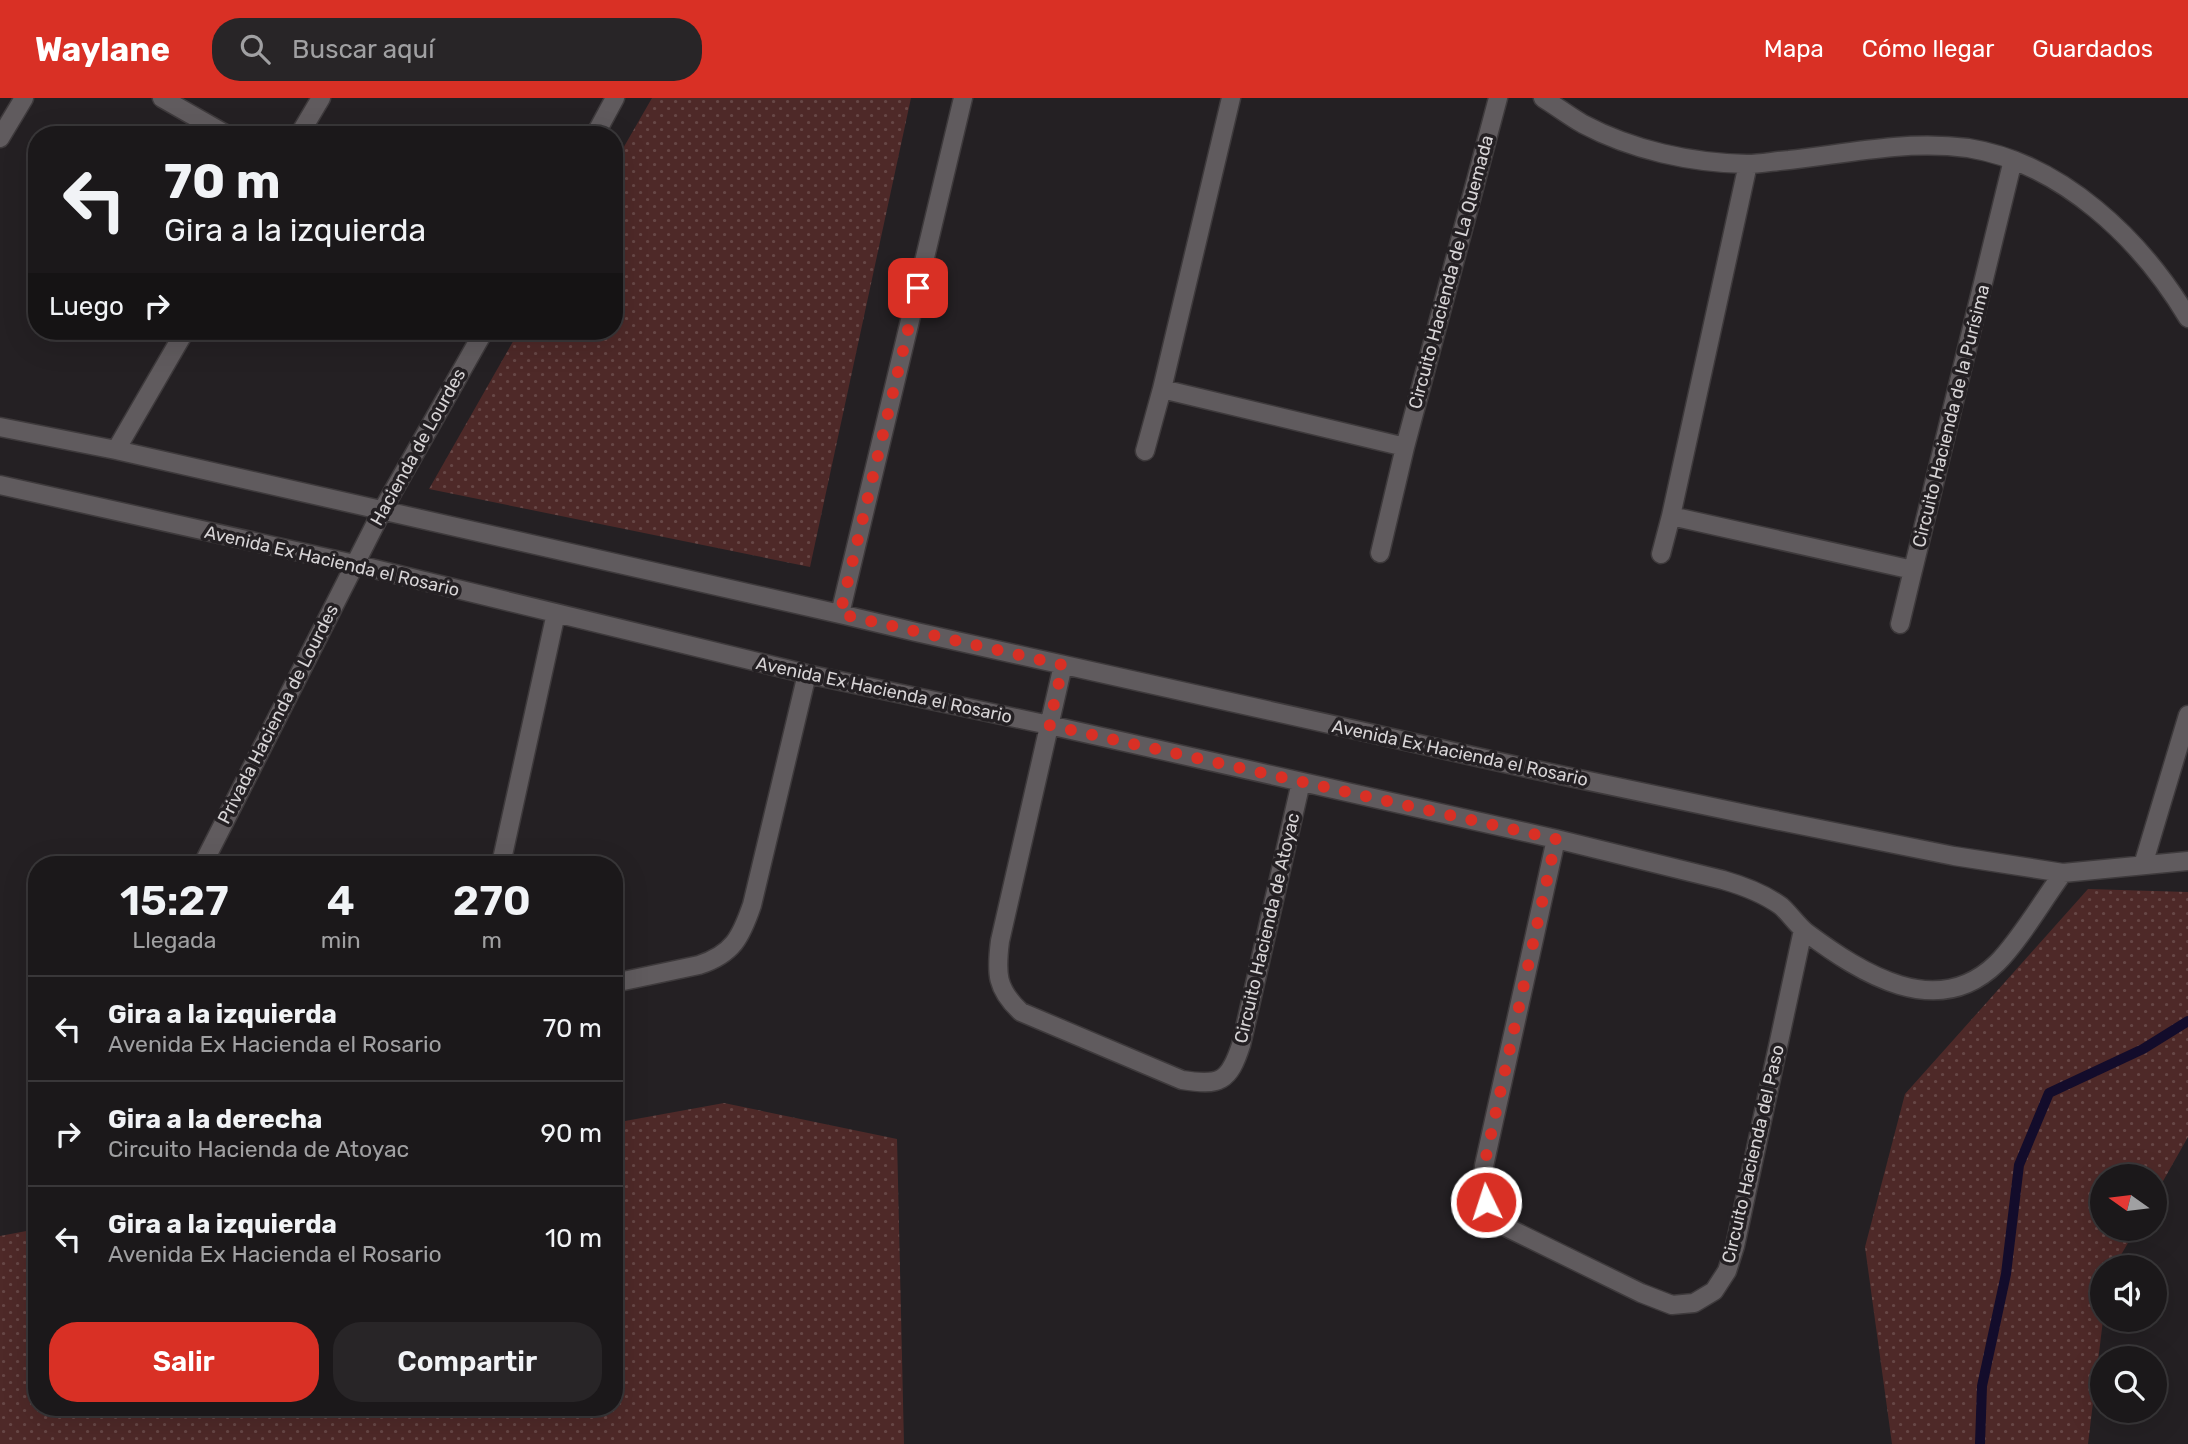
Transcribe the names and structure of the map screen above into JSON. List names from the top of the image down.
{
  "streets": {
    "street": [
      "Circuito Hacienda de La Quemada",
      "Circuito Hacienda de la Purísima",
      "Hacienda de Lourdes",
      "Avenida Ex Hacienda el Rosario",
      "Privada Hacienda de Lourdes",
      "Circuito Hacienda de Atoyac",
      "Circuito Hacienda del Paso"
    ]
  },
  "crossings": [
    ["Hacienda de Lourdes", "Avenida Ex Hacienda el Rosario"],
    ["Hacienda de Lourdes", "Privada Hacienda de Lourdes"],
    ["Avenida Ex Hacienda el Rosario", "Privada Hacienda de Lourdes"],
    ["Avenida Ex Hacienda el Rosario", "Circuito Hacienda de Atoyac"],
    ["Avenida Ex Hacienda el Rosario", "Circuito Hacienda del Paso"]
  ],
  "north": "left",
  "page": {
    "header": "Waylane",
    "search": "Buscar aquí",
    "nav": ["Mapa", "Cómo llegar", "Guardados"],
    "turn": ["70 m", "Gira a la izquierda"],
    "then": "Luego",
    "eta": [
      "15:27",
      "Llegada",
      "4",
      "min",
      "270",
      "m"
    ],
    "list": [
      {
        "name": "Gira a la izquierda",
        "note": "Avenida Ex Hacienda el Rosario",
        "value": "70 m"
      },
      {
        "name": "Gira a la derecha",
        "note": "Circuito Hacienda de Atoyac",
        "value": "90 m"
      },
      {
        "name": "Gira a la izquierda",
        "note": "Avenida Ex Hacienda el Rosario",
        "value": "10 m"
      }
    ],
    "buttons": ["Salir", "Compartir"]
  }
}
